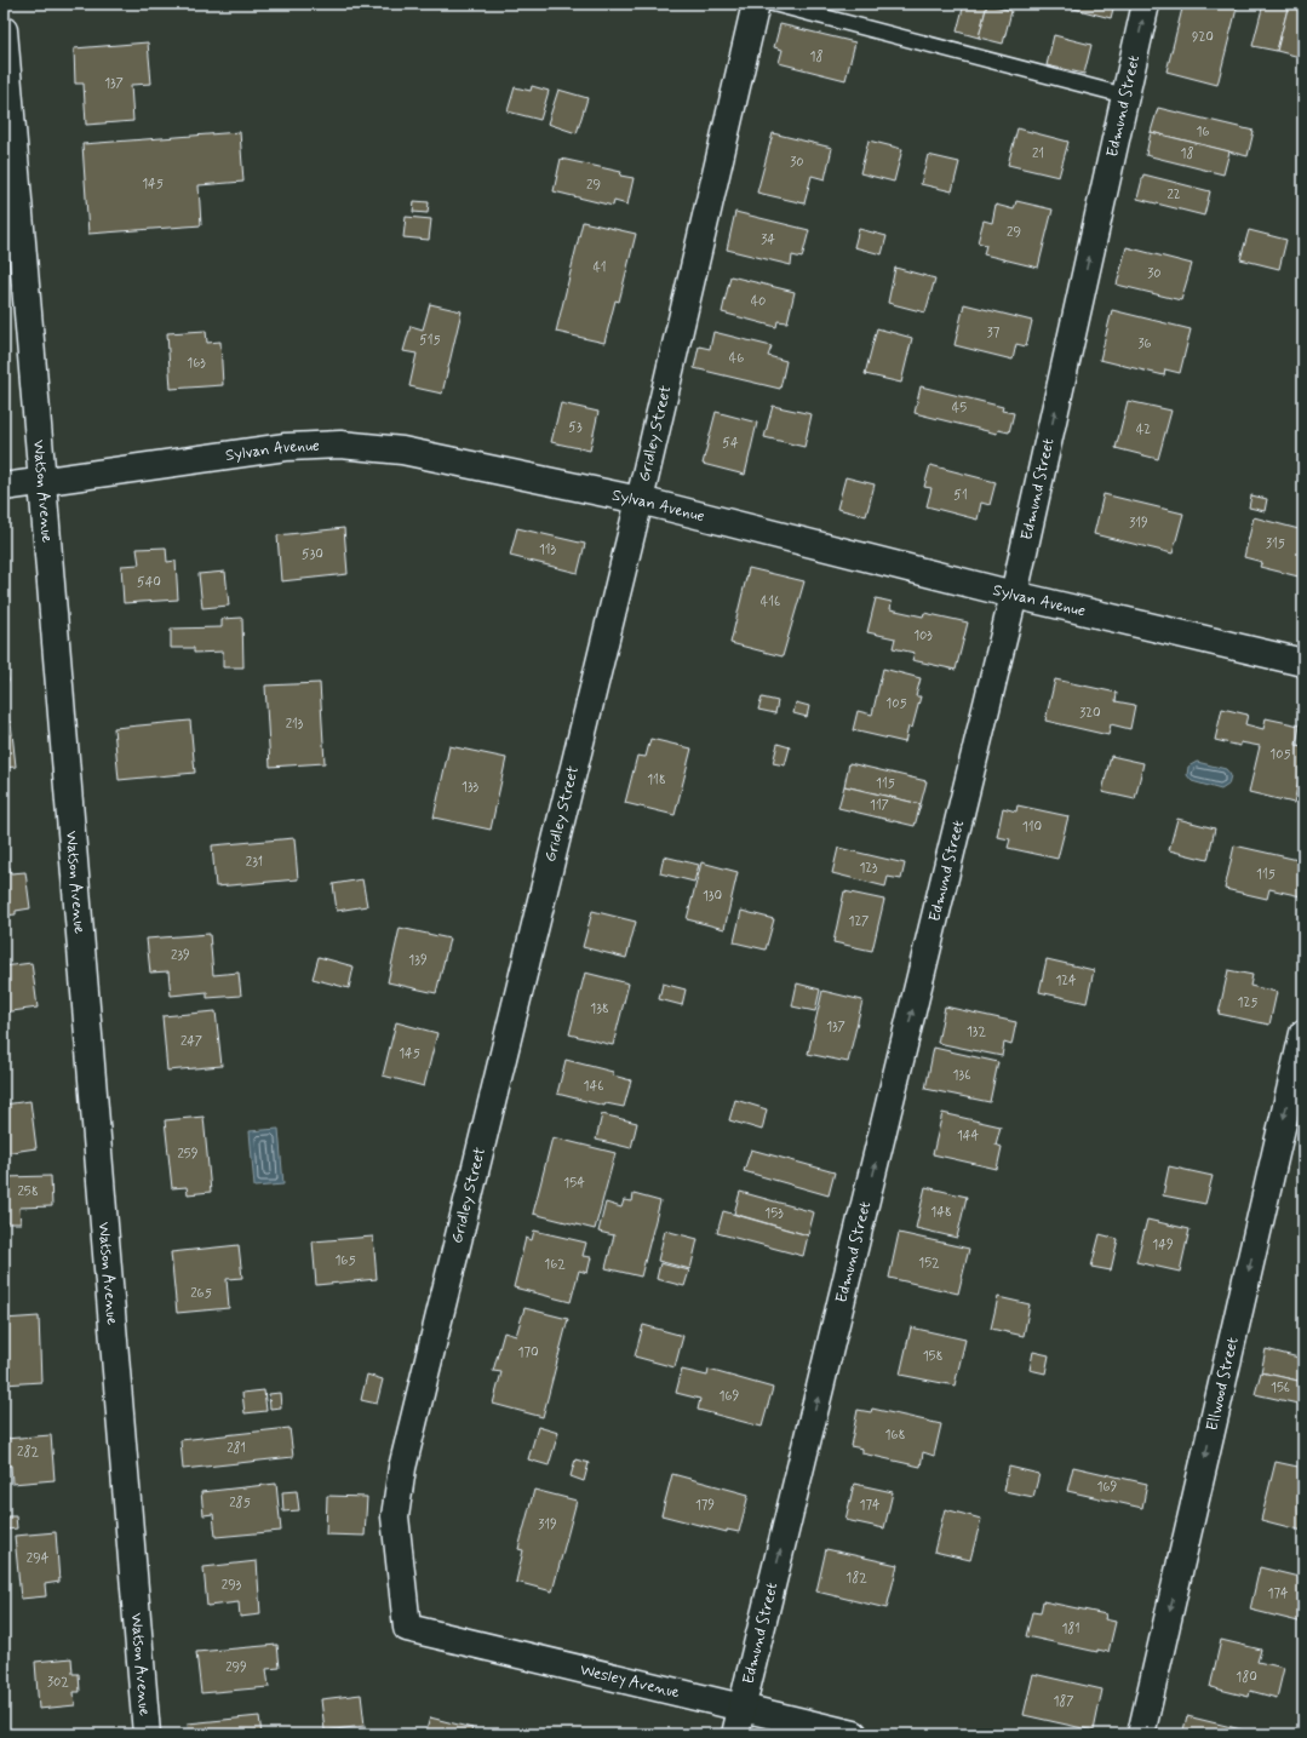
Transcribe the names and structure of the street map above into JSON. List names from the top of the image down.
{
  "streets": {
    "street": [
      "Edmund Street",
      "Gridley Street",
      "Sylvan Avenue",
      "Watson Avenue",
      "Ellwood Street",
      "Wesley Avenue"
    ]
  },
  "crossings": [
    ["Edmund Street", "Sylvan Avenue"],
    ["Edmund Street", "Wesley Avenue"],
    ["Gridley Street", "Sylvan Avenue"],
    ["Gridley Street", "Wesley Avenue"],
    ["Sylvan Avenue", "Watson Avenue"]
  ],
  "one_way": ["Edmund Street", "Ellwood Street"],
  "house_numbers": [
    "920",
    "18",
    "137",
    "16",
    "21",
    "18",
    "30",
    "145",
    "29",
    "22",
    "29",
    "34",
    "41",
    "30",
    "40",
    "37",
    "515",
    "36",
    "46",
    "163",
    "45",
    "53",
    "42",
    "54",
    "51",
    "319",
    "315",
    "113",
    "530",
    "540",
    "416",
    "103",
    "105",
    "320",
    "213",
    "105",
    "118",
    "115",
    "133",
    "117",
    "110",
    "231",
    "123",
    "115",
    "130",
    "127",
    "239",
    "139",
    "124",
    "125",
    "138",
    "137",
    "132",
    "247",
    "145",
    "136",
    "146",
    "144",
    "259",
    "154",
    "258",
    "148",
    "153",
    "149",
    "165",
    "152",
    "162",
    "265",
    "170",
    "158",
    "156",
    "169",
    "168",
    "281",
    "282",
    "169",
    "285",
    "179",
    "174",
    "319",
    "294",
    "182",
    "293",
    "174",
    "181",
    "299",
    "180",
    "302",
    "187"
  ]
}
